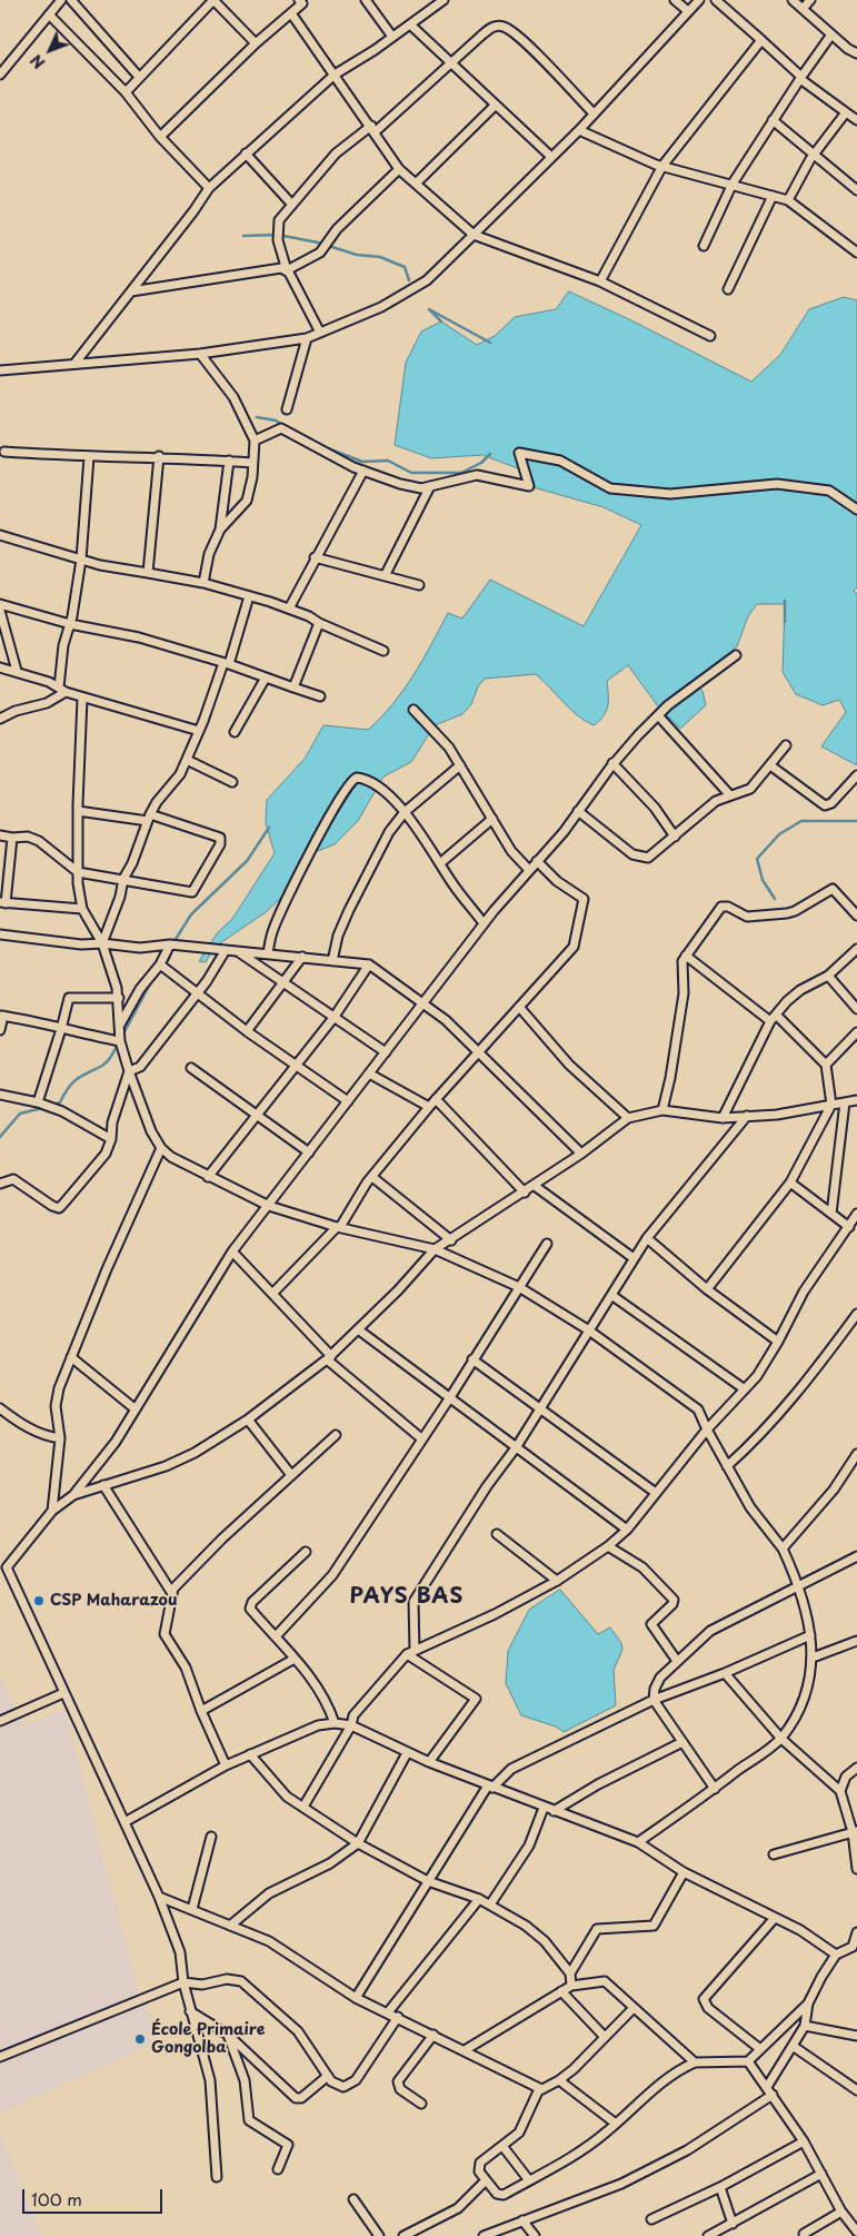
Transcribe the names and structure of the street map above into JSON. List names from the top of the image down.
{
  "districts": ["PAYS BAS"],
  "places": ["CSP Maharazou", "École Primaire Gongolba"],
  "scale_bar": "100 m",
  "north": "bottom left"
}
